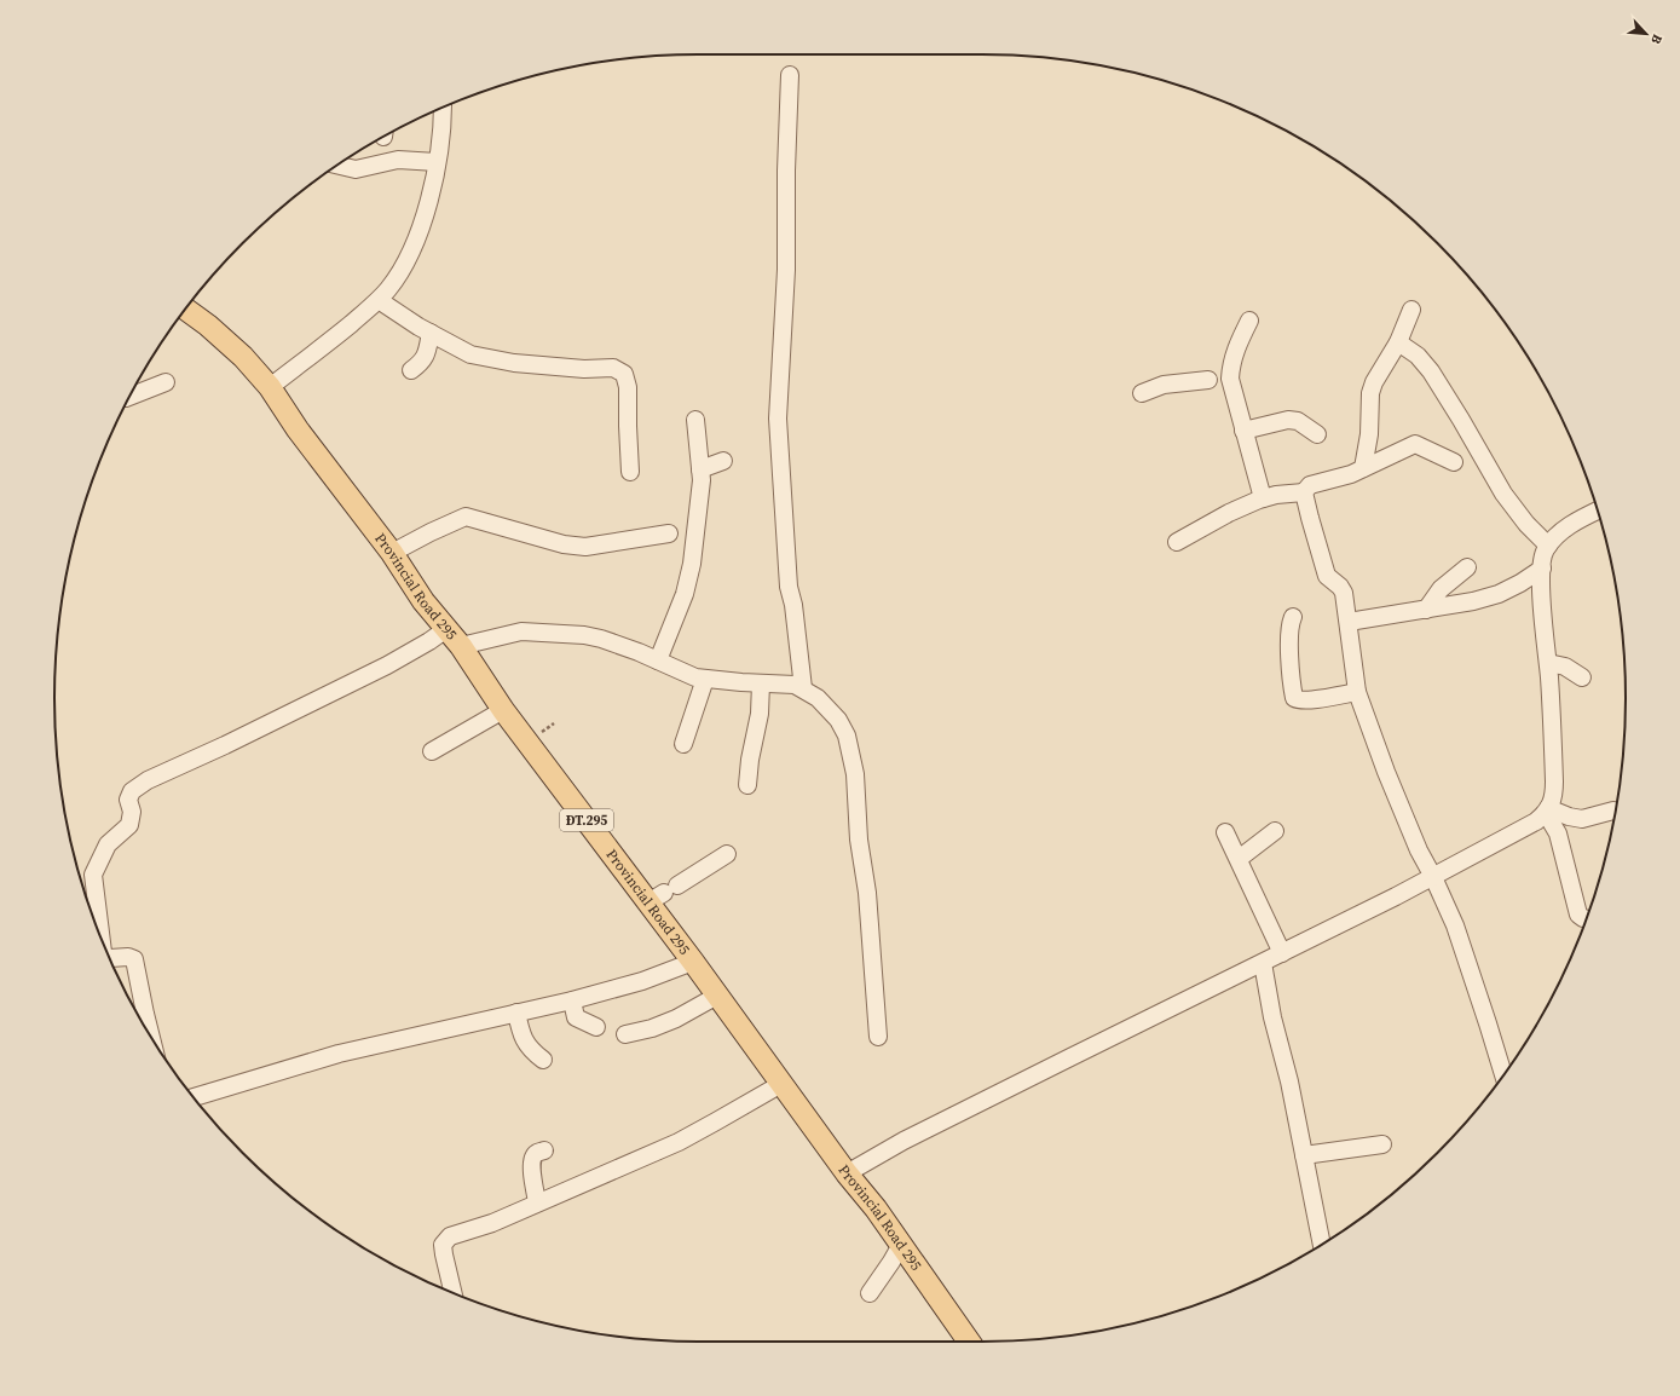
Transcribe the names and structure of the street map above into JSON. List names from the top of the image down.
{
  "streets": {
    "main road": ["Provincial Road 295", "ĐT.295"]
  },
  "north": "bottom right"
}
